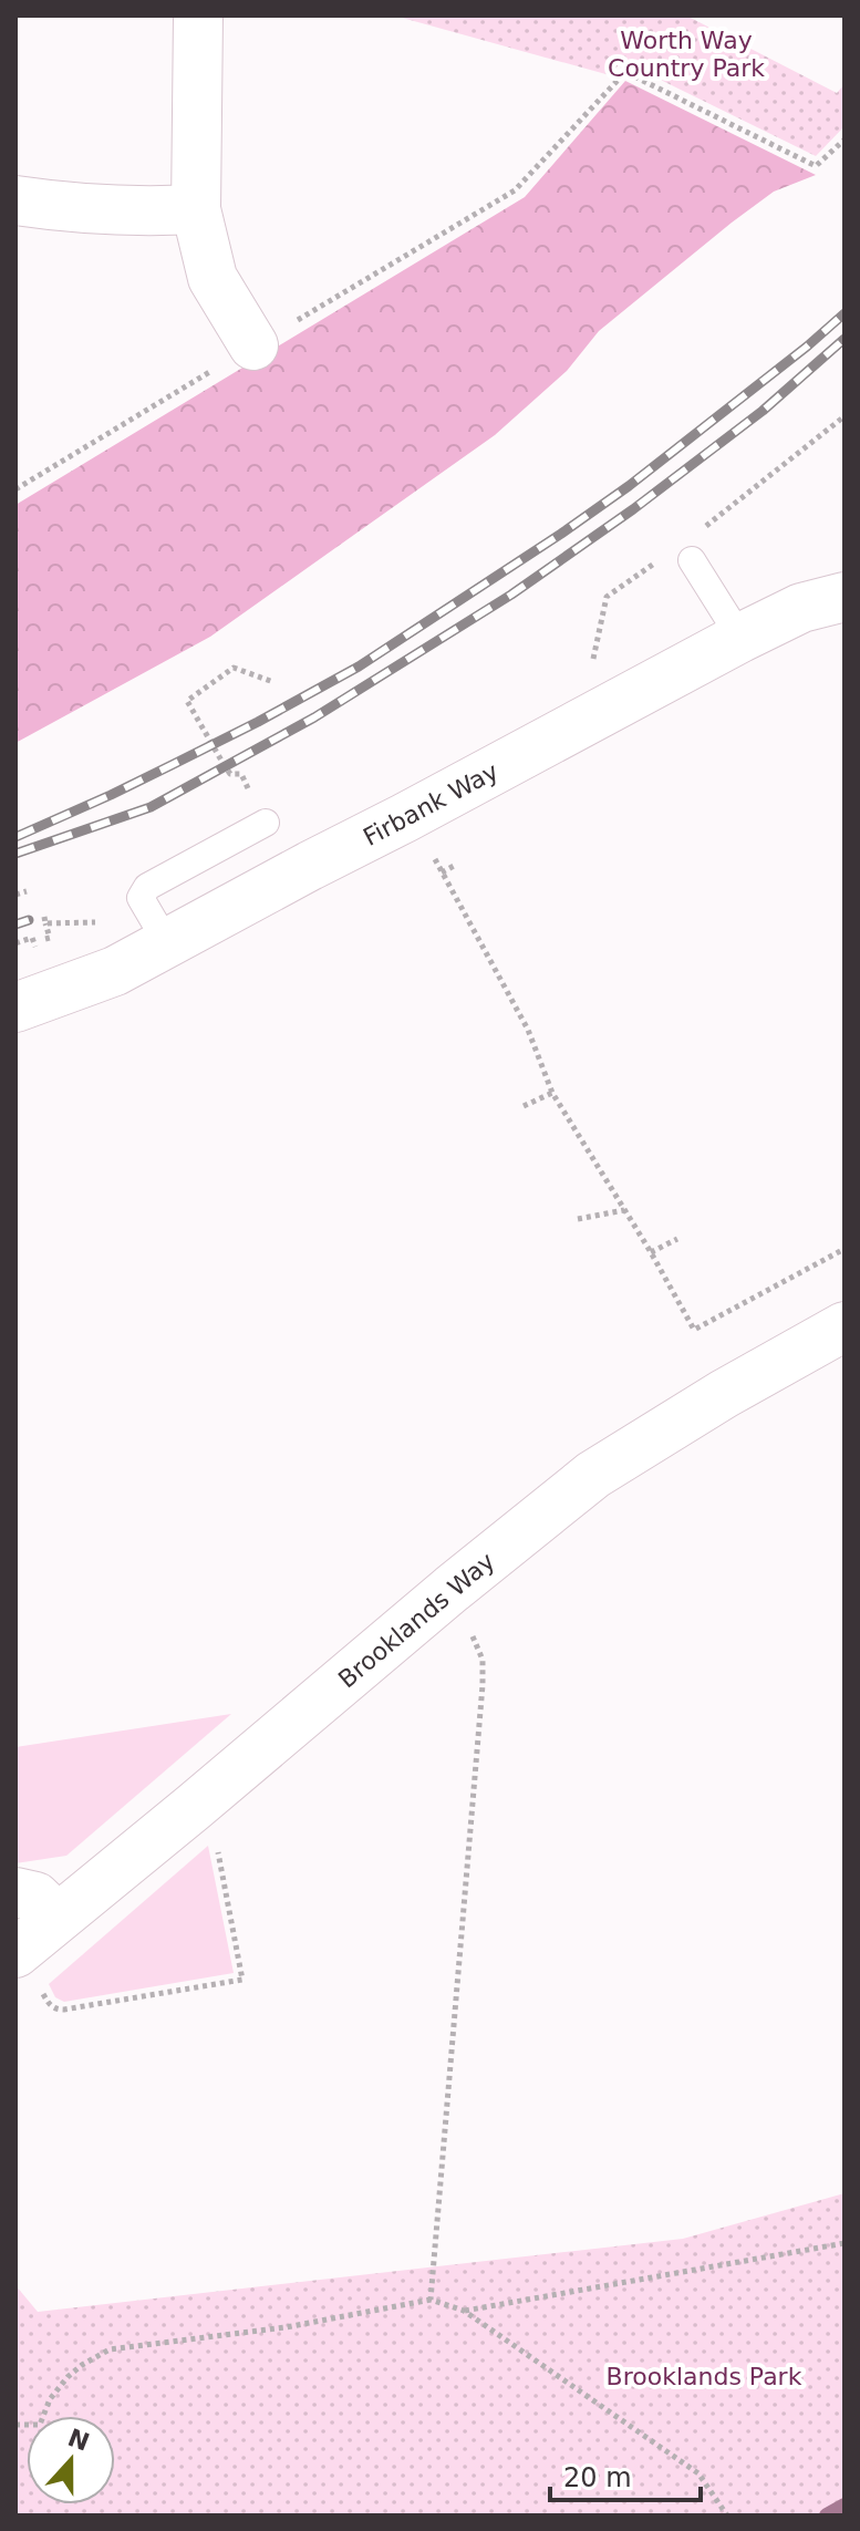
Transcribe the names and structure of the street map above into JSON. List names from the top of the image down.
{
  "streets": {
    "street": ["Firbank Way", "Brooklands Way"]
  },
  "parks": ["Worth Way Country Park", "Brooklands Park"],
  "scale_bar": "20 m",
  "north": "top"
}
